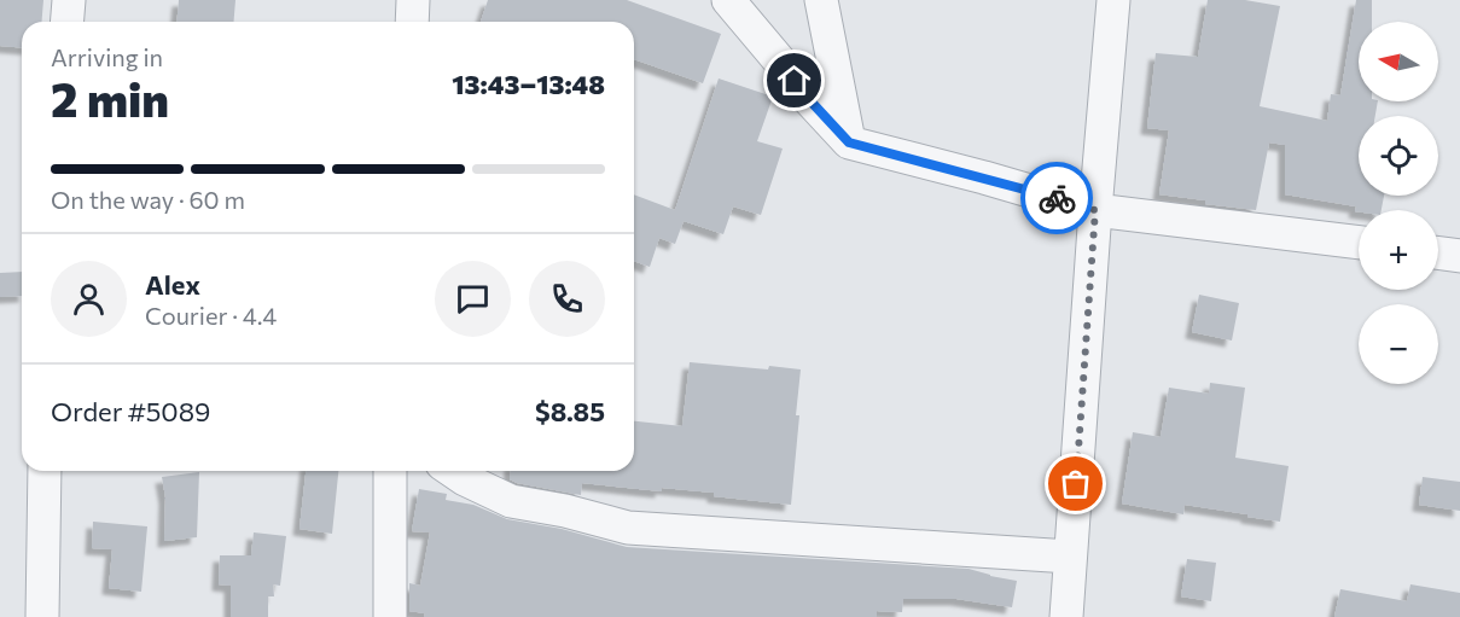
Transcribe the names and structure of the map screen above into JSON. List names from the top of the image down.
{
  "north": "left",
  "page": {
    "map_buttons": ["+", "−"],
    "heading": ["2 min", "Arriving in", "13:43–13:48"],
    "panel": [
      "Alex",
      "Courier · 4.4",
      "Order #5089",
      "$8.85"
    ],
    "bar": "On the way · 60 m"
  }
}
